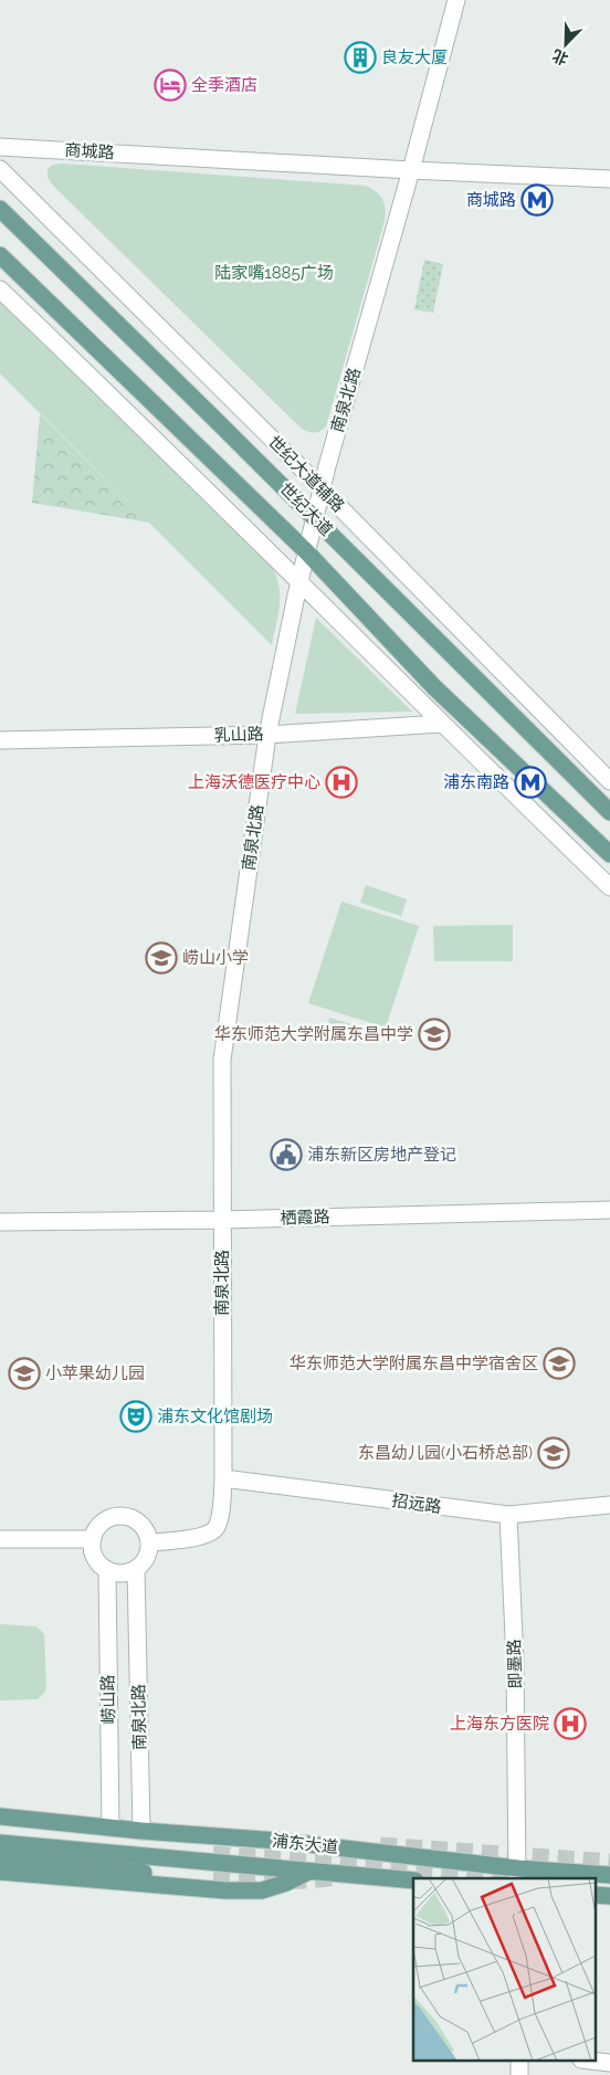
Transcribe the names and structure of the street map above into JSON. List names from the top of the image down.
{
  "streets": {
    "main road": ["世纪大道", "浦东大道"],
    "street": [
      "商城路",
      "南泉北路",
      "世纪大道辅路",
      "乳山路",
      "栖霞路",
      "招远路",
      "即墨路",
      "崂山路"
    ]
  },
  "crossings": [
    ["商城路", "南泉北路"],
    ["南泉北路", "世纪大道辅路"],
    ["南泉北路", "世纪大道"],
    ["南泉北路", "乳山路"],
    ["南泉北路", "栖霞路"],
    ["南泉北路", "招远路"],
    ["南泉北路", "崂山路"],
    ["南泉北路", "浦东大道"],
    ["招远路", "即墨路"],
    ["即墨路", "浦东大道"],
    ["崂山路", "浦东大道"]
  ],
  "parks": ["陆家嘴1885广场"],
  "places": {
    "building": ["良友大厦"],
    "hotel": ["全季酒店"],
    "metro station": ["商城路", "浦东南路"],
    "hospital": ["上海沃德医疗中心", "上海东方医院"],
    "school or university": [
      "崂山小学",
      "华东师范大学附属东昌中学",
      "华东师范大学附属东昌中学宿舍区",
      "小苹果幼儿园",
      "东昌幼儿园(小石桥总部)"
    ],
    "public building": ["浦东新区房地产登记"],
    "theatre": ["浦东文化馆剧场"]
  },
  "north": "bottom left"
}
